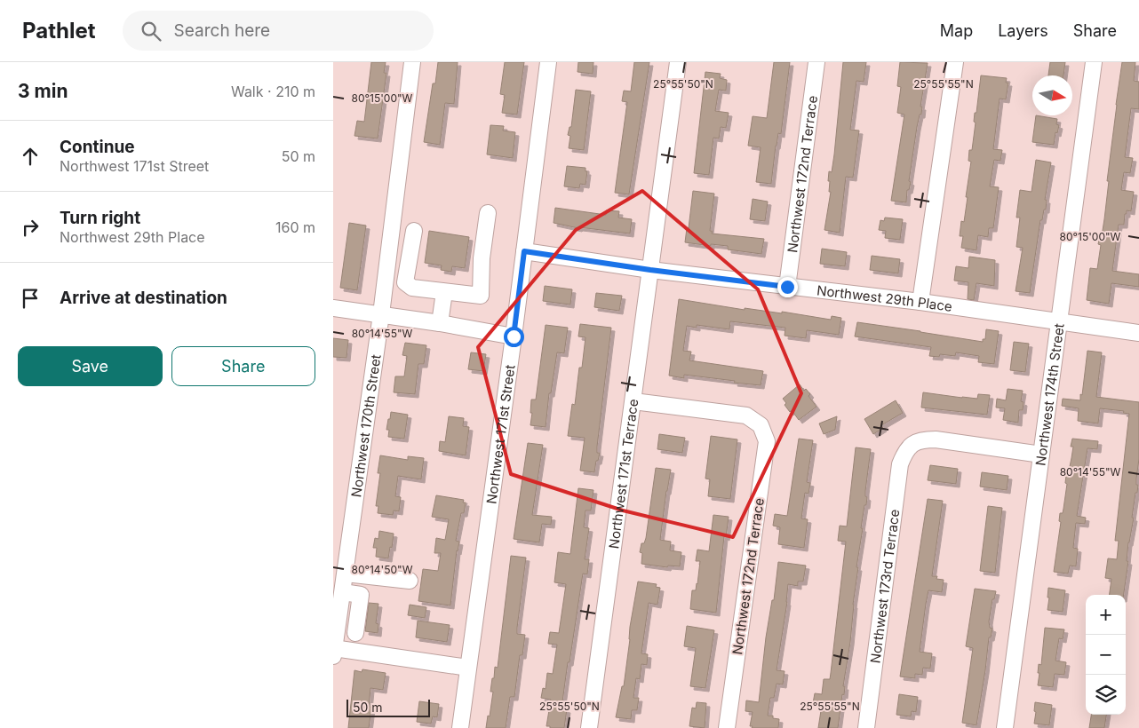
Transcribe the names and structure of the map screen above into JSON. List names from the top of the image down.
{
  "streets": {
    "street": [
      "Northwest 172nd Terrace",
      "Northwest 29th Place",
      "Northwest 174th Street",
      "Northwest 170th Street",
      "Northwest 171st Street",
      "Northwest 171st Terrace",
      "Northwest 173rd Terrace"
    ]
  },
  "crossings": [
    ["Northwest 172nd Terrace", "Northwest 29th Place"],
    ["Northwest 172nd Terrace", "Northwest 171st Terrace"],
    ["Northwest 29th Place", "Northwest 174th Street"],
    ["Northwest 29th Place", "Northwest 171st Street"],
    ["Northwest 29th Place", "Northwest 171st Terrace"],
    ["Northwest 174th Street", "Northwest 173rd Terrace"]
  ],
  "scale_bar": "50 m",
  "north": "right",
  "page": {
    "header": "Pathlet",
    "search": "Search here",
    "nav": ["Map", "Layers", "Share"],
    "heading": ["3 min", "Walk · 210 m"],
    "list": [
      ["Continue", "Northwest 171st Street", "50 m"],
      ["Turn right", "Northwest 29th Place", "160 m"],
      "Arrive at destination"
    ],
    "buttons": ["Save", "Share"],
    "map_buttons": ["+", "−"],
    "scale": "50 m"
  },
  "coordinates": [
    "25°55'50\"N",
    "25°55'55\"N",
    "80°15'00\"W",
    "80°14'55\"W",
    "80°14'50\"W"
  ]
}
